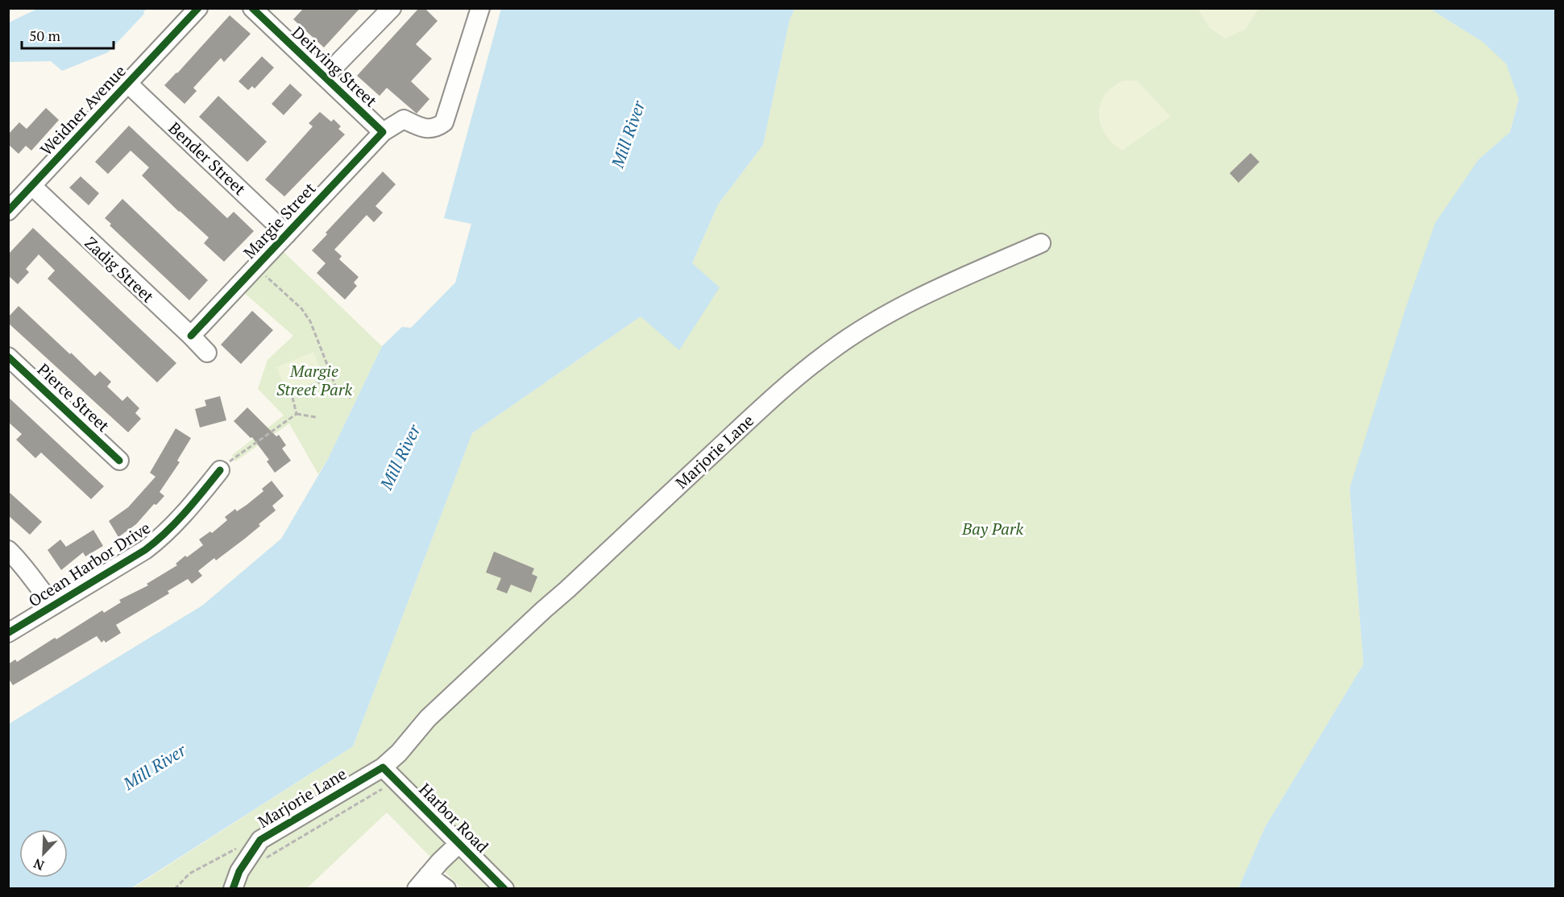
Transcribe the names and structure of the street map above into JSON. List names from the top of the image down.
{
  "streets": {
    "street": [
      "Deirving Street",
      "Weidner Avenue",
      "Bender Street",
      "Margie Street",
      "Zadig Street",
      "Pierce Street",
      "Marjorie Lane",
      "Ocean Harbor Drive",
      "Harbor Road"
    ]
  },
  "crossings": [
    ["Deirving Street", "Margie Street"],
    ["Weidner Avenue", "Bender Street"],
    ["Weidner Avenue", "Zadig Street"],
    ["Bender Street", "Margie Street"],
    ["Margie Street", "Zadig Street"],
    ["Marjorie Lane", "Harbor Road"]
  ],
  "water": ["Mill River"],
  "parks": ["Margie Street Park", "Bay Park"],
  "scale_bar": "50 m",
  "north": "bottom left"
}
